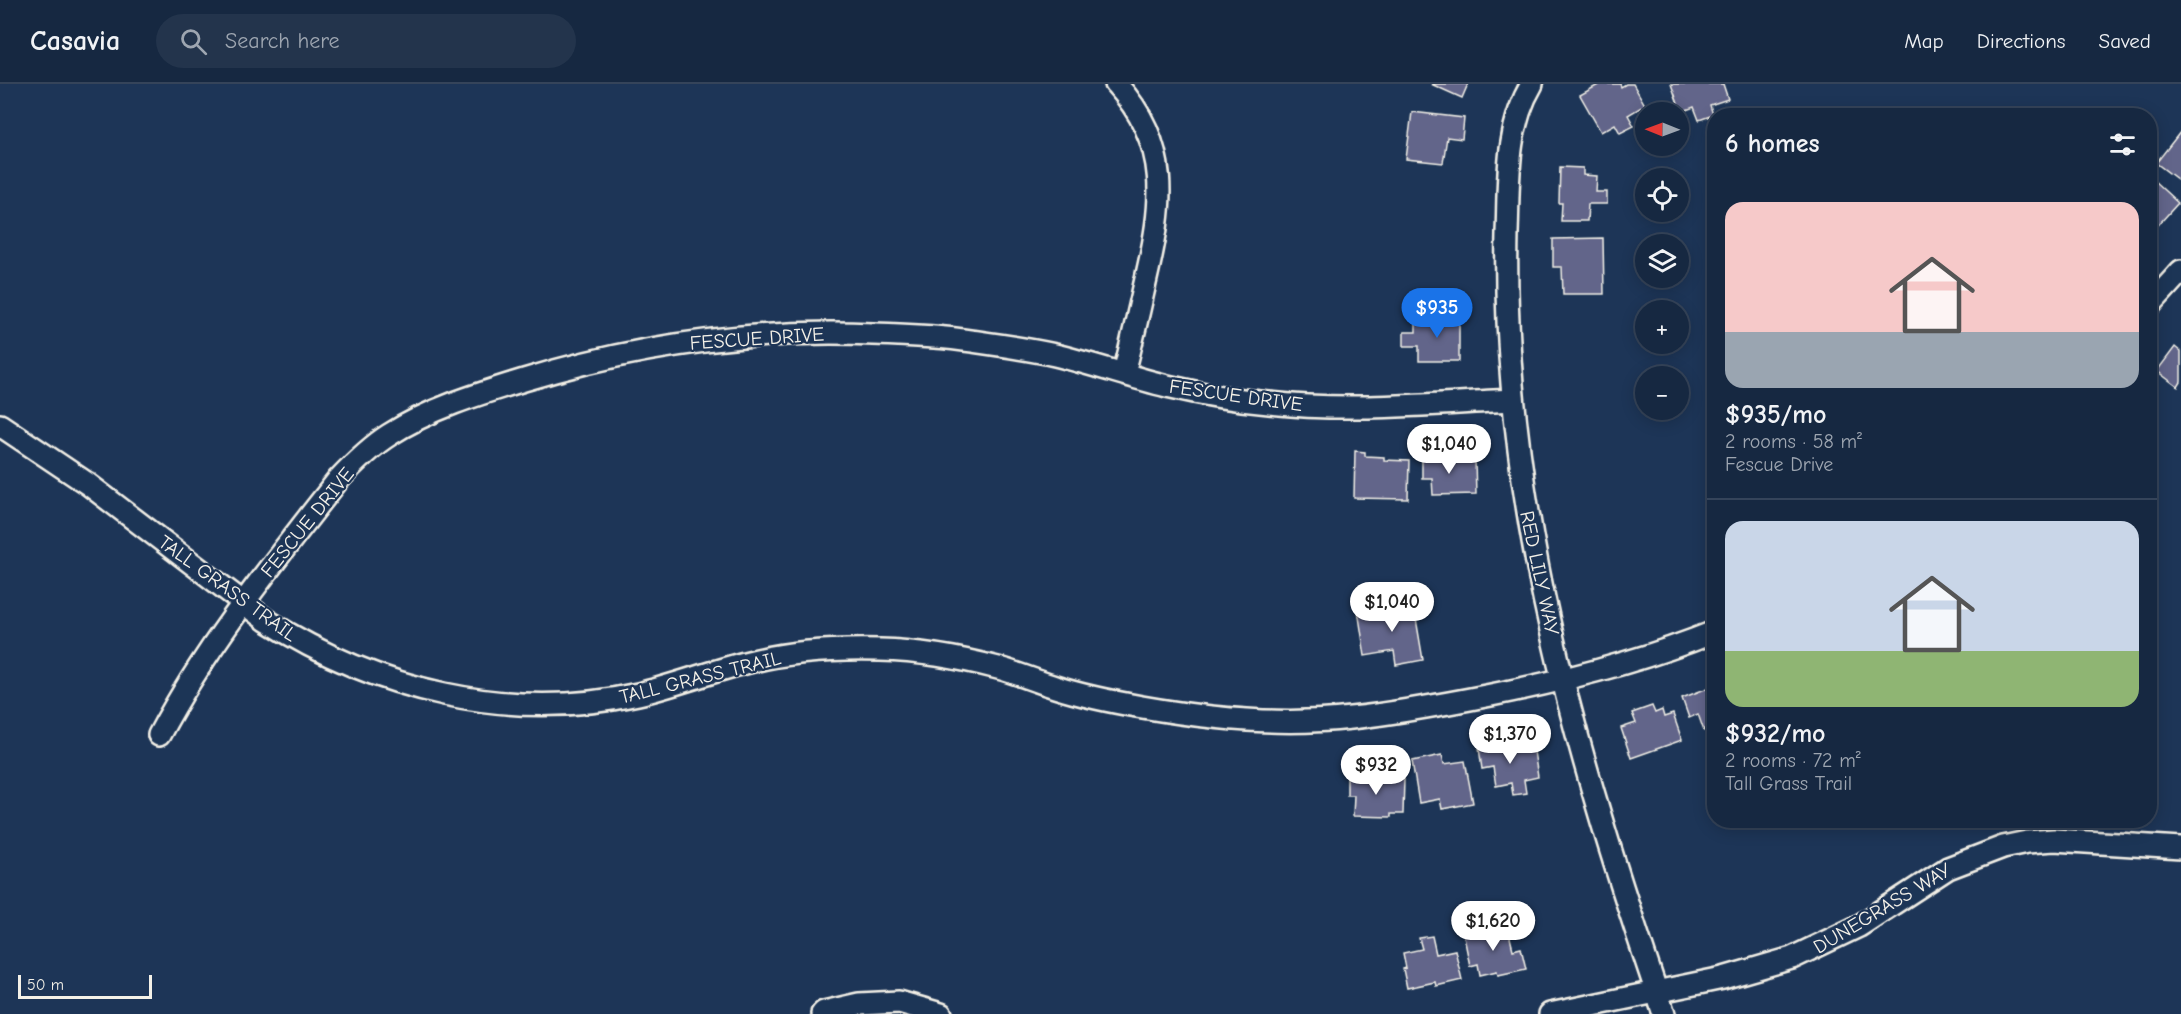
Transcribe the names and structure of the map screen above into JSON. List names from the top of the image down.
{
  "streets": {
    "street": [
      "FESCUE DRIVE",
      "RED LILY WAY",
      "TALL GRASS TRAIL",
      "DUNEGRASS WAY"
    ]
  },
  "crossings": [
    ["FESCUE DRIVE", "RED LILY WAY"],
    ["FESCUE DRIVE", "TALL GRASS TRAIL"],
    ["RED LILY WAY", "TALL GRASS TRAIL"],
    ["RED LILY WAY", "DUNEGRASS WAY"]
  ],
  "scale_bar": "50 m",
  "north": "left",
  "page": {
    "header": "Casavia",
    "search": "Search here",
    "nav": ["Map", "Directions", "Saved"],
    "map_buttons": ["+", "−"],
    "heading": "6 homes",
    "list": [
      {
        "name": "$935/mo",
        "note": "2 rooms · 58 m² · Fescue Drive"
      },
      {
        "name": "$932/mo",
        "note": "2 rooms · 72 m² · Tall Grass Trail"
      }
    ],
    "price": [
      "$935",
      "$1,040",
      "$1,040",
      "$1,370",
      "$932",
      "$1,620"
    ],
    "scale": "50 m"
  }
}
